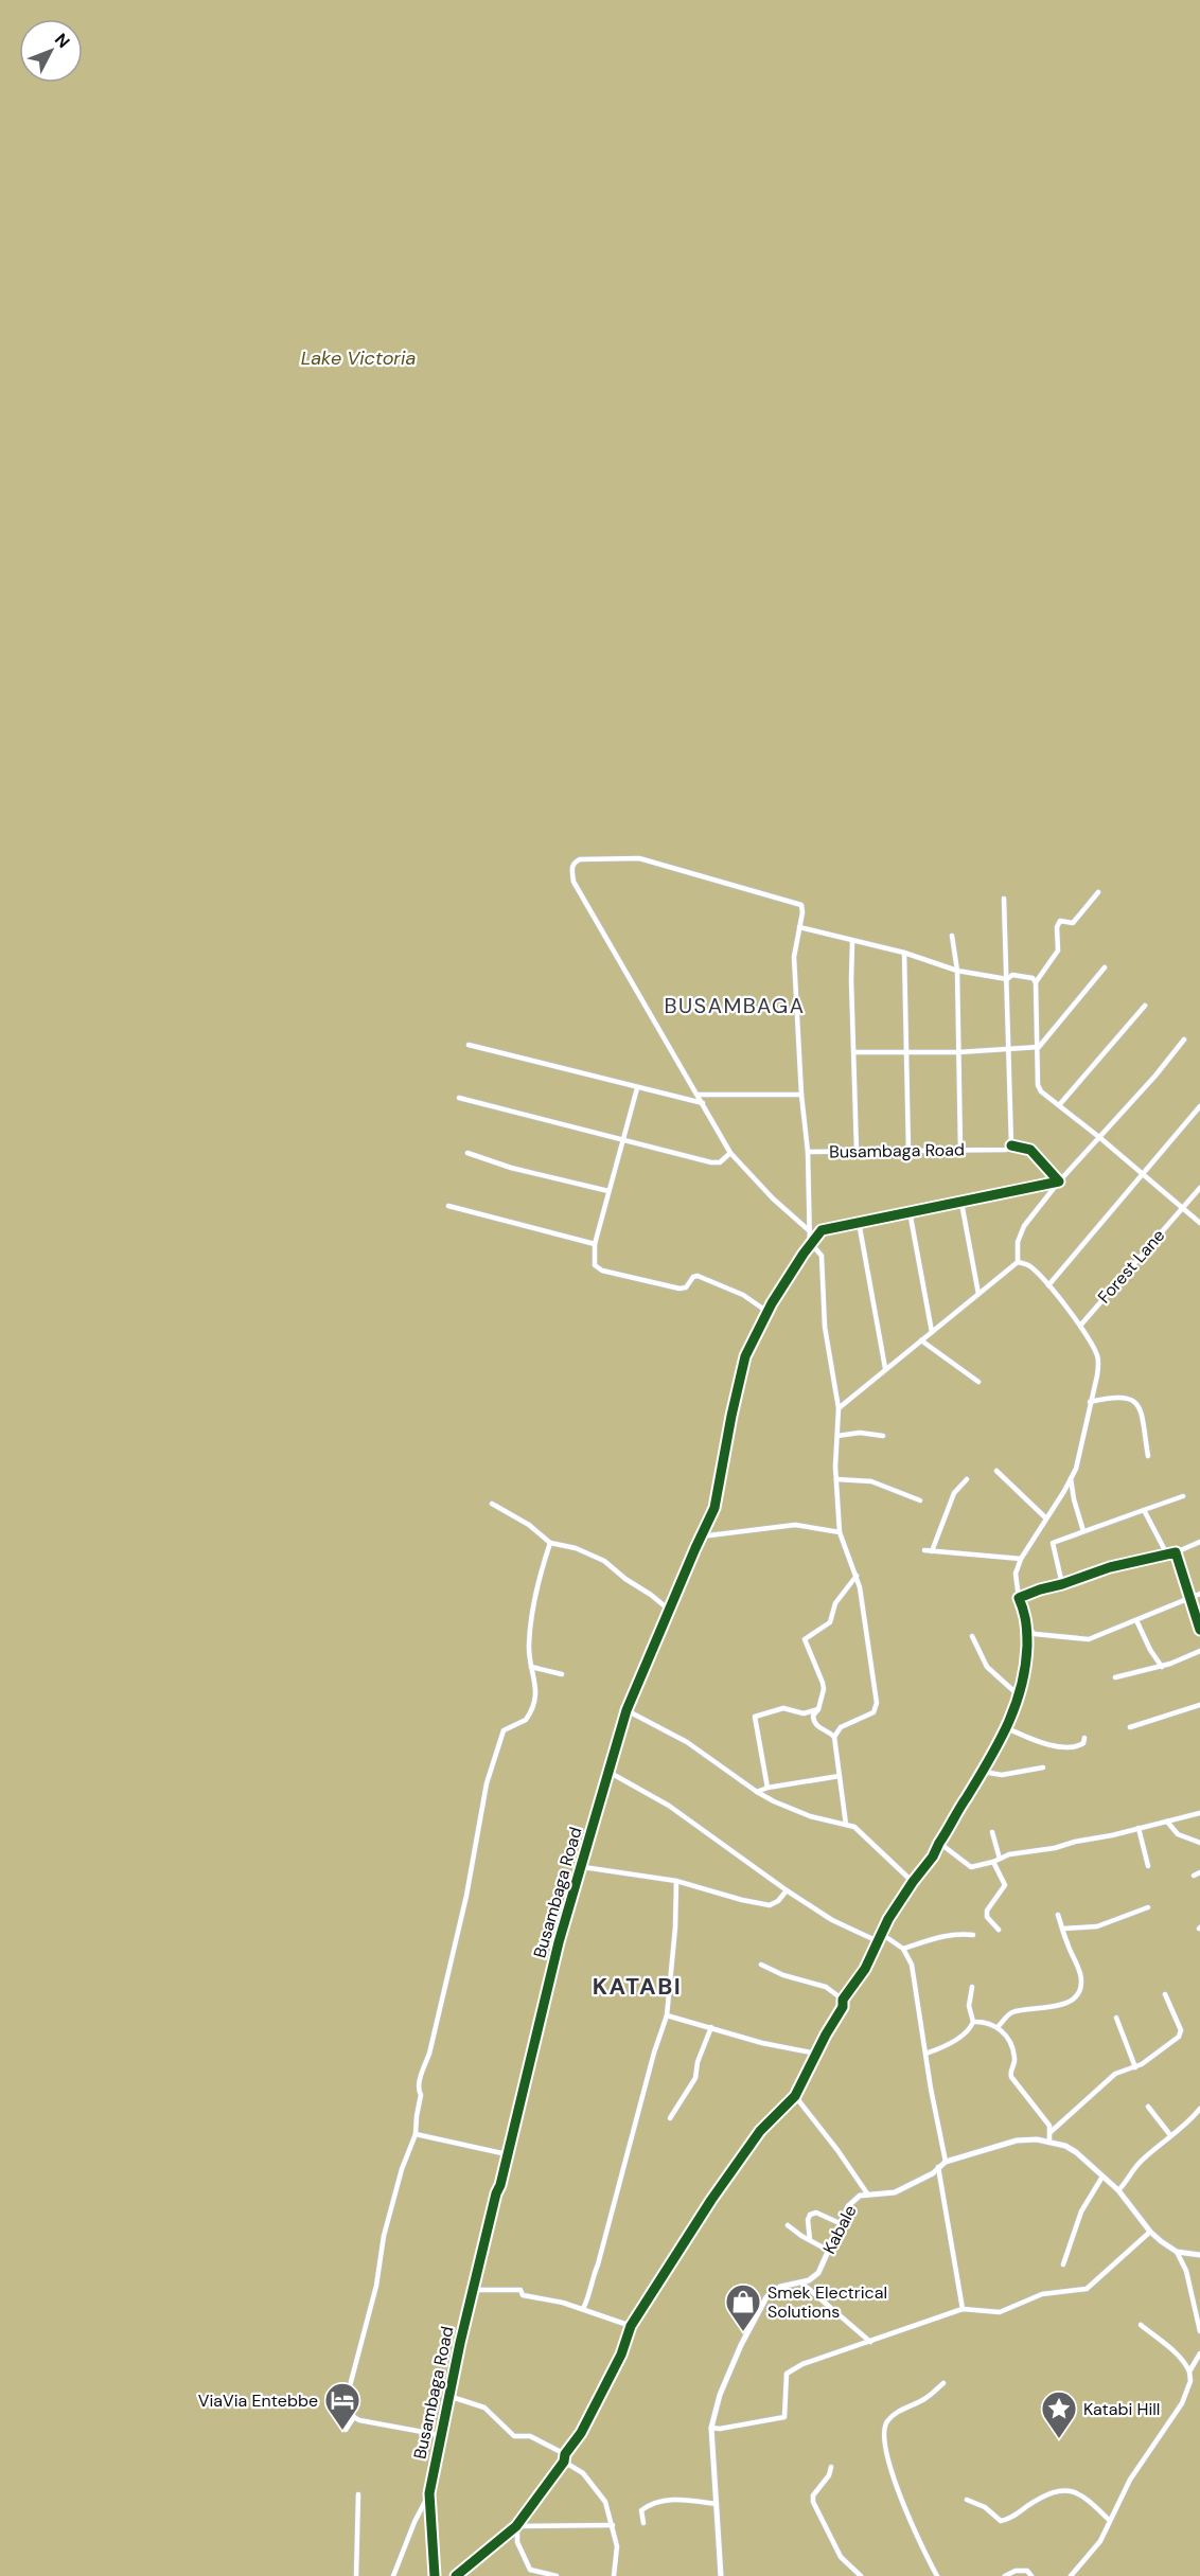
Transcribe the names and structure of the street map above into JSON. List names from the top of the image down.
{
  "streets": {
    "street": ["Busambaga Road", "Forest Lane", "Kabale"]
  },
  "districts": ["BUSAMBAGA", "KATABI"],
  "water": ["Lake Victoria"],
  "places": {
    "shop": ["Smek Electrical Solutions"],
    "hotel": ["ViaVia Entebbe"],
    "place": ["Katabi Hill"]
  },
  "north": "top right"
}
